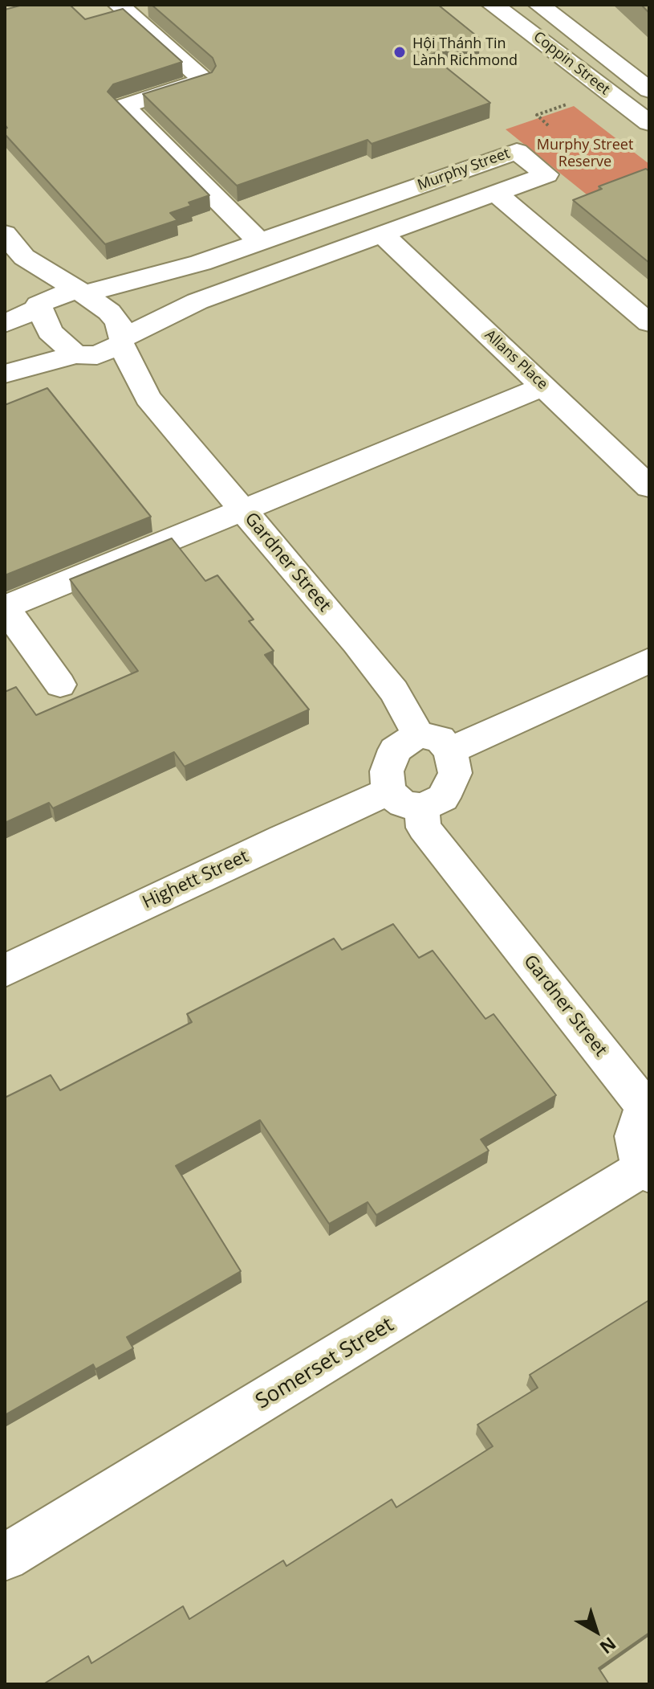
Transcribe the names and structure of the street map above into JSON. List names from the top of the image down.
{
  "streets": {
    "street": [
      "Coppin Street",
      "Murphy Street",
      "Allans Place",
      "Gardner Street",
      "Highett Street",
      "Somerset Street"
    ]
  },
  "crossings": [
    ["Murphy Street", "Allans Place"],
    ["Murphy Street", "Gardner Street"],
    ["Gardner Street", "Highett Street"]
  ],
  "parks": ["Murphy Street Reserve"],
  "places": ["Hội Thánh Tin Lành Richmond"],
  "north": "bottom right"
}
